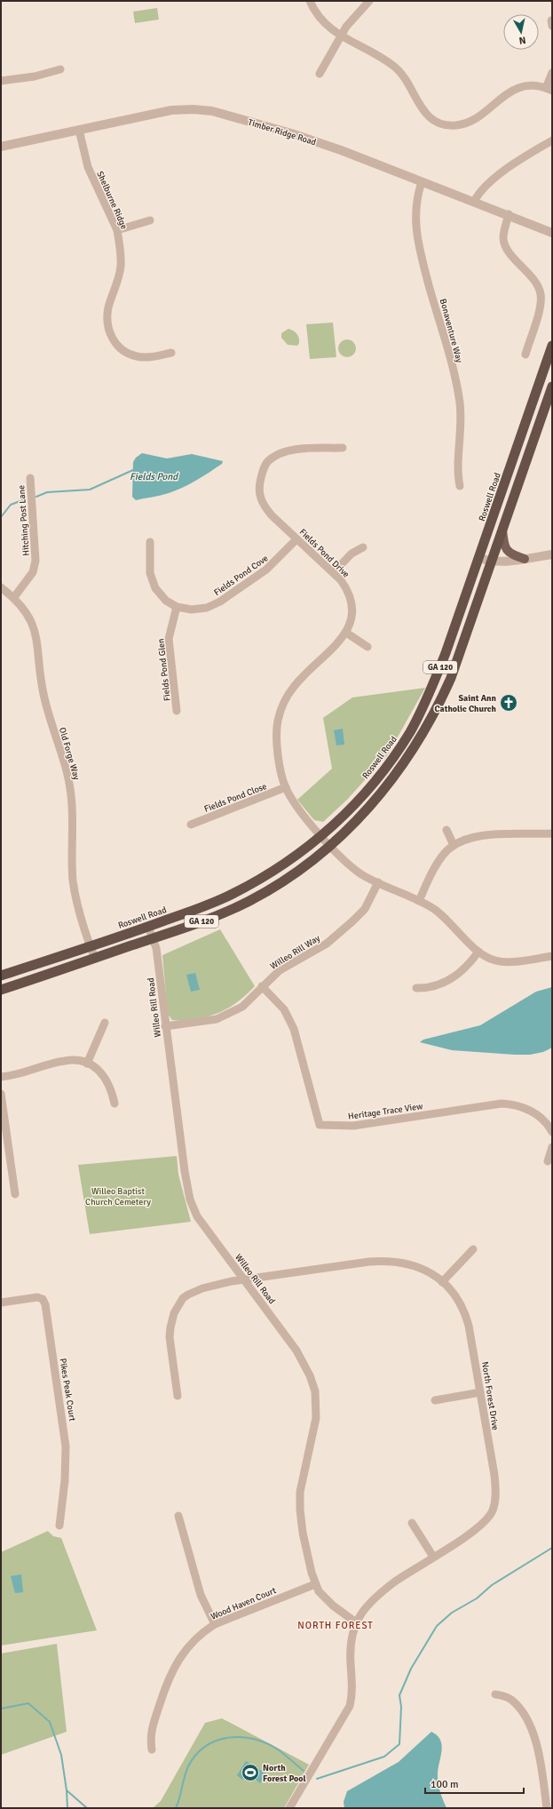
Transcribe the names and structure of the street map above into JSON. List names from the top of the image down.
{
  "streets": {
    "highway": ["Roswell Road", "GA 120"],
    "street": [
      "Timber Ridge Road",
      "Shelburne Ridge",
      "Bonaventure Way",
      "Hitching Post Lane",
      "Fields Pond Drive",
      "Fields Pond Cove",
      "Fields Pond Glen",
      "Old Forge Way",
      "Fields Pond Close",
      "Willeo Rill Way",
      "Willeo Rill Road",
      "Heritage Trace View",
      "Pikes Peak Court",
      "North Forest Drive",
      "Wood Haven Court"
    ]
  },
  "crossings": [
    ["Timber Ridge Road", "Shelburne Ridge"],
    ["Timber Ridge Road", "Bonaventure Way"],
    ["Roswell Road", "Fields Pond Drive"],
    ["Roswell Road", "Old Forge Way"],
    ["Roswell Road", "Willeo Rill Road"],
    ["Hitching Post Lane", "Old Forge Way"],
    ["Fields Pond Drive", "Fields Pond Cove"],
    ["Fields Pond Drive", "GA 120"],
    ["Fields Pond Drive", "Fields Pond Close"],
    ["Fields Pond Drive", "Willeo Rill Way"],
    ["Fields Pond Cove", "Fields Pond Glen"],
    ["GA 120", "Old Forge Way"],
    ["GA 120", "Willeo Rill Road"],
    ["Willeo Rill Way", "Willeo Rill Road"],
    ["Willeo Rill Way", "Heritage Trace View"],
    ["Willeo Rill Road", "North Forest Drive"],
    ["Willeo Rill Road", "Wood Haven Court"]
  ],
  "districts": ["NORTH FOREST"],
  "water": ["Fields Pond"],
  "parks": ["Willeo Baptist Church Cemetery"],
  "places": {
    "church": ["Saint Ann Catholic Church"],
    "sports": ["North Forest Pool"]
  },
  "scale_bar": "100 m",
  "north": "bottom"
}
